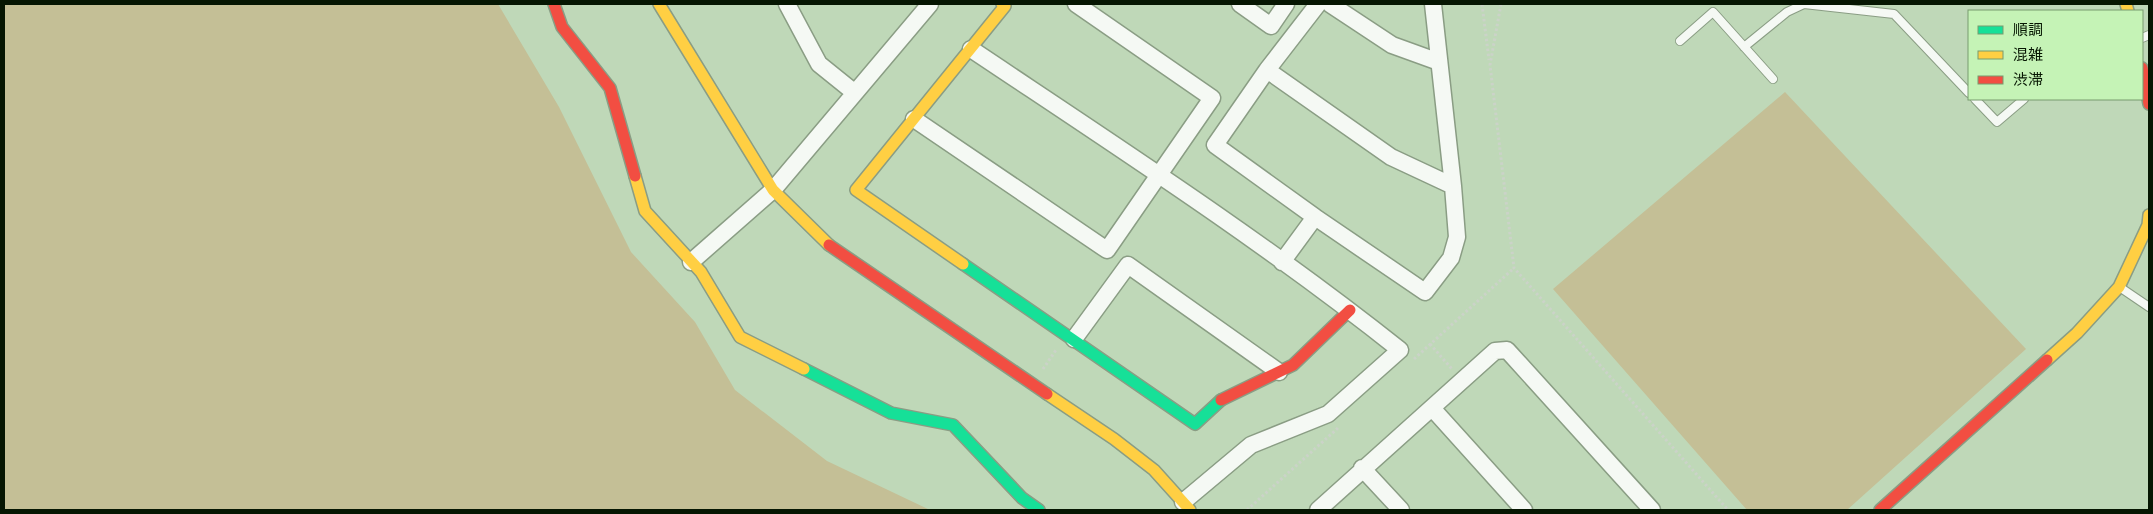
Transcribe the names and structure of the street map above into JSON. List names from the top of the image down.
{
  "legend": ["順調", "混雑", "渋滞"]
}
